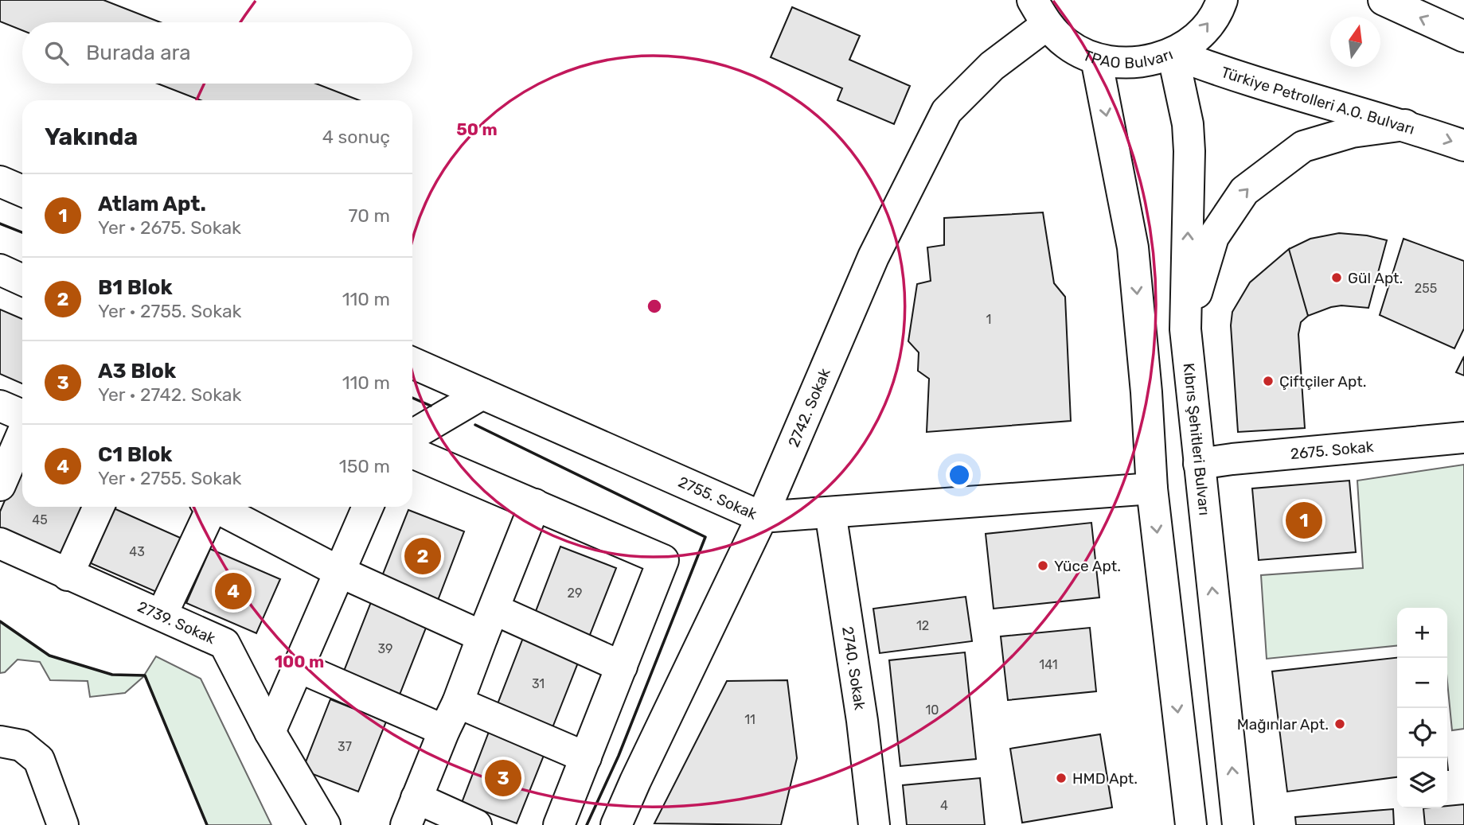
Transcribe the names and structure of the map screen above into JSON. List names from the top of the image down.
{
  "streets": {
    "main road": [
      "TPAO Bulvarı",
      "Türkiye Petrolleri A.O. Bulvarı",
      "2742. Sokak",
      "Kıbrıs Şehitleri Bulvarı",
      "2675. Sokak",
      "2755. Sokak",
      "2739. Sokak",
      "2740. Sokak"
    ]
  },
  "crossings": [
    ["TPAO Bulvarı", "Türkiye Petrolleri A.O. Bulvarı"],
    ["TPAO Bulvarı", "2742. Sokak"],
    ["TPAO Bulvarı", "Kıbrıs Şehitleri Bulvarı"],
    ["Türkiye Petrolleri A.O. Bulvarı", "Kıbrıs Şehitleri Bulvarı"],
    ["2742. Sokak", "2755. Sokak"],
    ["Kıbrıs Şehitleri Bulvarı", "2675. Sokak"],
    ["2755. Sokak", "2740. Sokak"]
  ],
  "places": [
    "Gül Apt.",
    "Çiftçiler Apt.",
    "Yüce Apt.",
    "Mağınlar Apt.",
    "HMD Apt."
  ],
  "house_numbers": [
    "255",
    "1",
    "45",
    "43",
    "29",
    "12",
    "39",
    "141",
    "31",
    "10",
    "11",
    "37",
    "4"
  ],
  "north": "top",
  "page": {
    "search": "Burada ara",
    "heading": ["Yakında", "4 sonuç"],
    "list": [
      {
        "mark": "1",
        "name": "Atlam Apt.",
        "note": "Yer · 2675. Sokak",
        "value": "70 m"
      },
      {
        "mark": "2",
        "name": "B1 Blok",
        "note": "Yer · 2755. Sokak",
        "value": "110 m"
      },
      {
        "mark": "3",
        "name": "A3 Blok",
        "note": "Yer · 2742. Sokak",
        "value": "110 m"
      },
      {
        "mark": "4",
        "name": "C1 Blok",
        "note": "Yer · 2755. Sokak",
        "value": "150 m"
      }
    ],
    "pins": [
      "1",
      "2",
      "4",
      "3"
    ],
    "map_buttons": ["+", "−"]
  },
  "rings": ["50 m", "100 m"]
}
